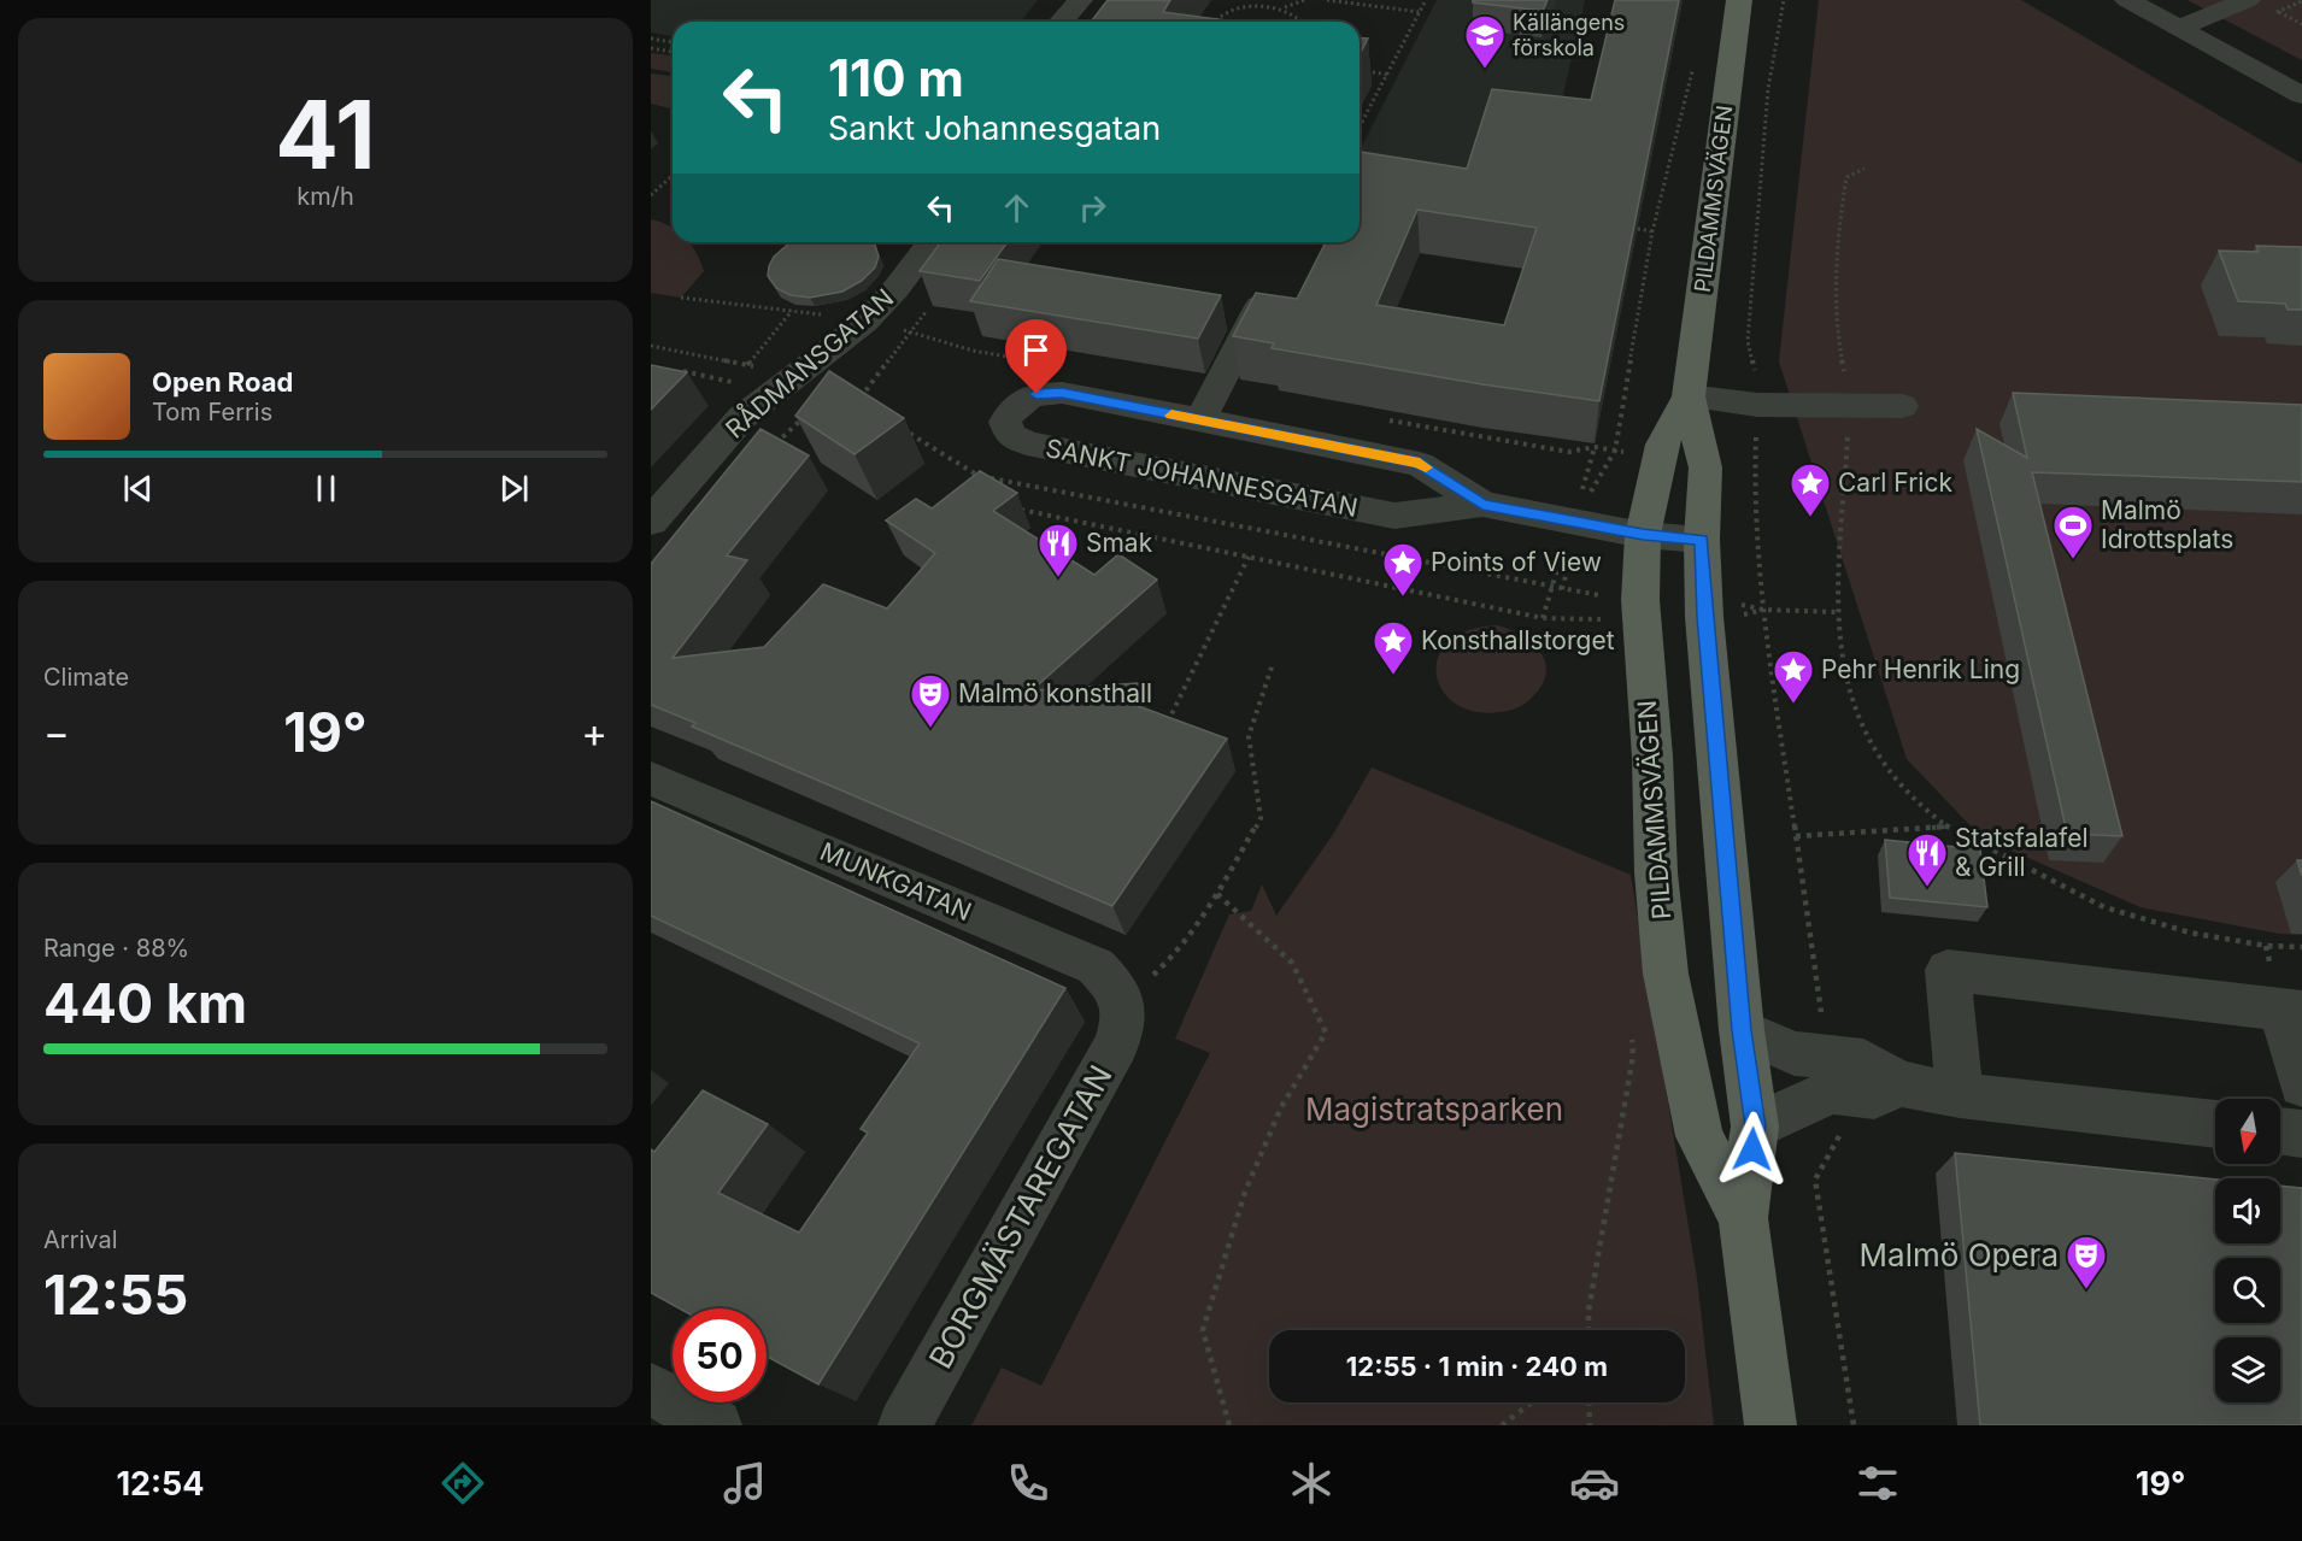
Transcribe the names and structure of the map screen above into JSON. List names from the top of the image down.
{
  "streets": {
    "main road": ["PILDAMMSVÄGEN"],
    "street": [
      "RÅDMANSGATAN",
      "SANKT JOHANNESGATAN",
      "MUNKGATAN",
      "BORGMÄSTAREGATAN"
    ]
  },
  "crossings": [
    ["PILDAMMSVÄGEN", "SANKT JOHANNESGATAN"],
    ["MUNKGATAN", "BORGMÄSTAREGATAN"]
  ],
  "parks": ["Magistratsparken"],
  "places": {
    "school or university": ["Källängens förskola"],
    "place": [
      "Carl Frick",
      "Points of View",
      "Konsthallstorget",
      "Pehr Henrik Ling"
    ],
    "sports": ["Malmö Idrottsplats"],
    "restaurant": ["Smak", "Statsfalafel & Grill"],
    "theatre": ["Malmö konsthall", "Malmö Opera"]
  },
  "north": "bottom",
  "page": {
    "tile": [
      ["41", "km/h"],
      "Climate",
      ["Range · 88%", "440 km"],
      ["Arrival", "12:55"]
    ],
    "turn": ["110 m", "Sankt Johannesgatan"],
    "song": ["Open Road", "Tom Ferris"],
    "heat": ["−", "19°", "+"],
    "limit": "50",
    "trip": "12:55 · 1 min · 240 m",
    "tabs": ["12:54", "19°"]
  }
}
